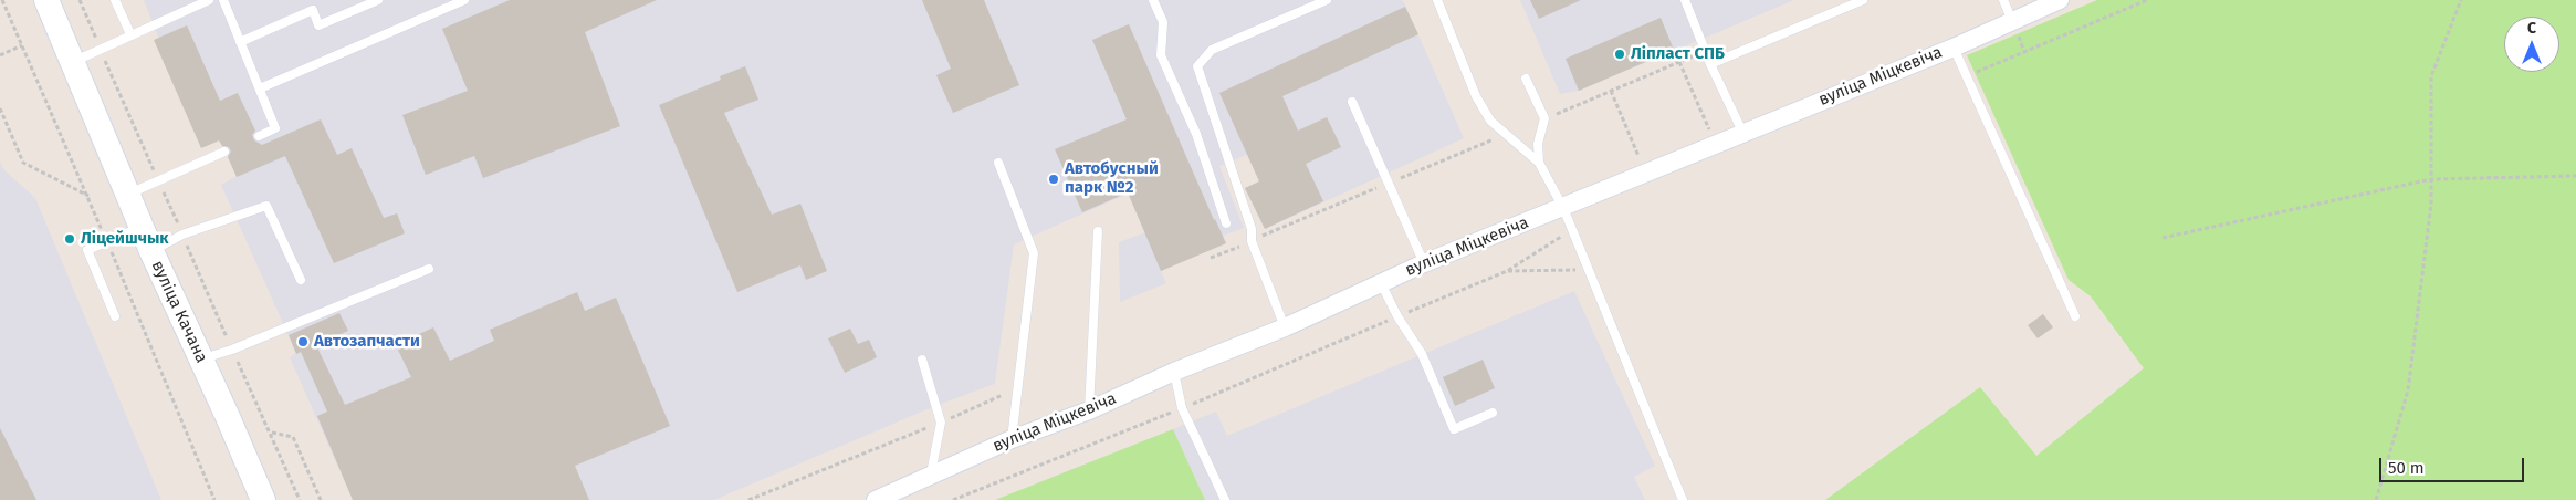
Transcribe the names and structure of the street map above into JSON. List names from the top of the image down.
{
  "streets": {
    "main road": ["вуліца Качана"],
    "street": ["вуліца Міцкевіча"]
  },
  "places": [
    "Ліпласт СПБ",
    "Автобусный парк №2",
    "Ліцейшчык",
    "Автозапчасти"
  ],
  "scale_bar": "50 m",
  "north": "top"
}
